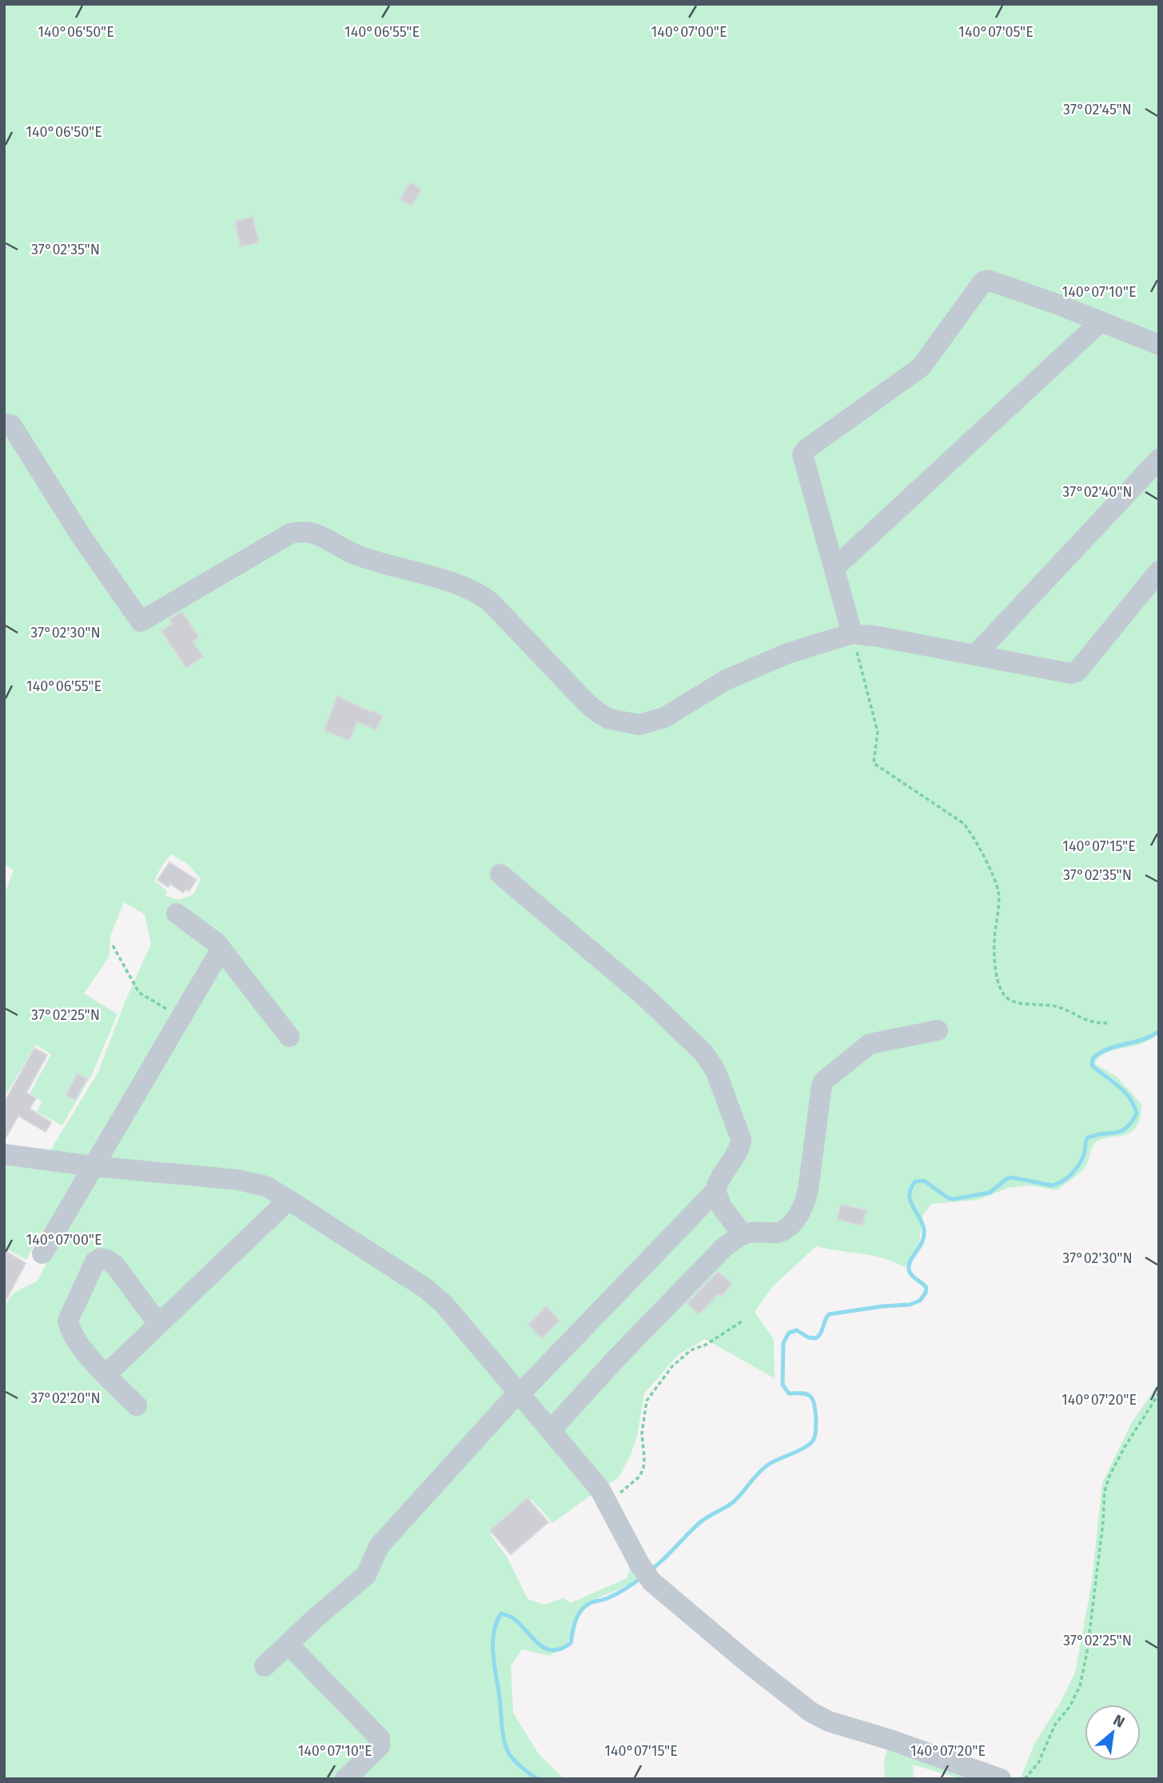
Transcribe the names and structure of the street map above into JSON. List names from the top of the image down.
{
  "north": "top right",
  "coordinates": [
    "140°06'50\"E",
    "140°06'55\"E",
    "140°07'00\"E",
    "140°07'05\"E",
    "37°02'45\"N",
    "37°02'35\"N",
    "140°07'10\"E",
    "37°02'40\"N",
    "37°02'30\"N",
    "140°07'15\"E",
    "37°02'25\"N",
    "37°02'20\"N",
    "140°07'20\"E"
  ]
}
